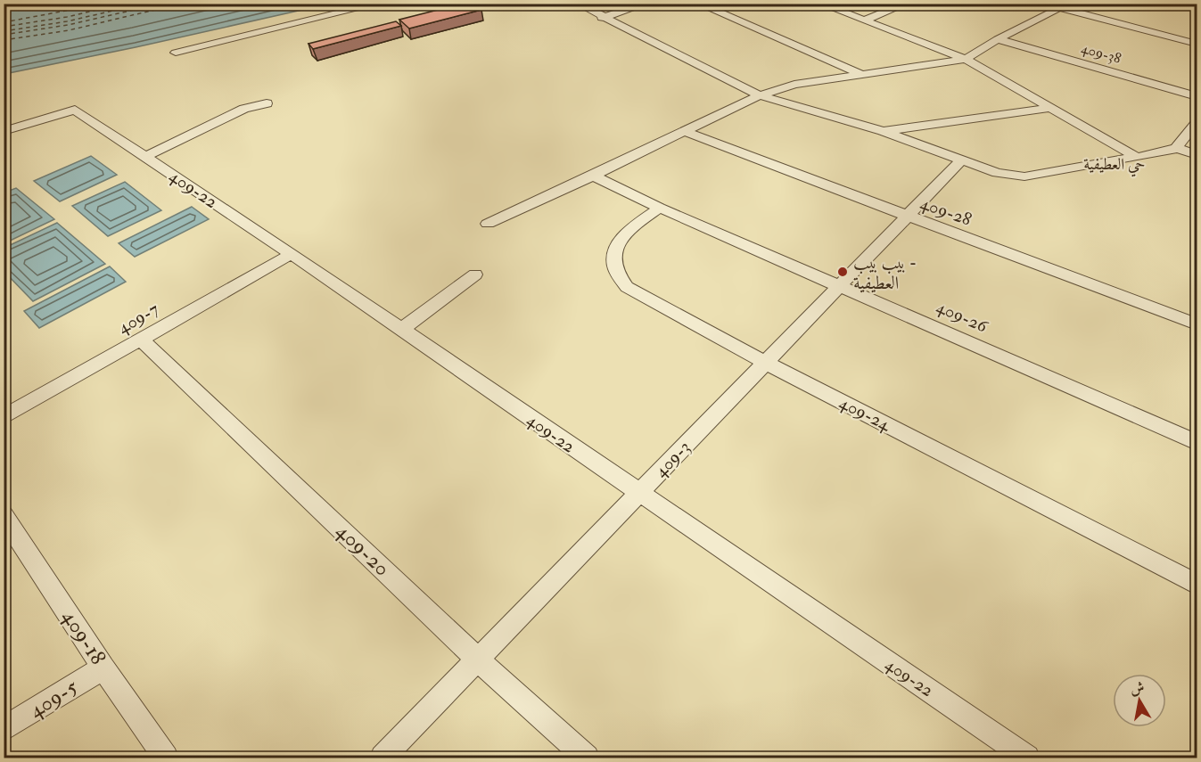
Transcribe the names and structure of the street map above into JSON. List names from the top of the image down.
{
  "streets": {
    "street": [
      "409-38",
      "409-22",
      "409-28",
      "409-26",
      "409-7",
      "409-24",
      "409-3",
      "409-20",
      "409-18",
      "409-5"
    ]
  },
  "crossings": [
    ["409-22", "409-7"],
    ["409-22", "409-3"],
    ["409-28", "409-3"],
    ["409-26", "409-24"],
    ["409-26", "409-3"],
    ["409-7", "409-20"],
    ["409-24", "409-3"],
    ["409-3", "409-20"],
    ["409-18", "409-5"]
  ],
  "districts": ["حي العطيفية"],
  "places": ["بيب بيب - العطيفية"],
  "north": "top"
}
